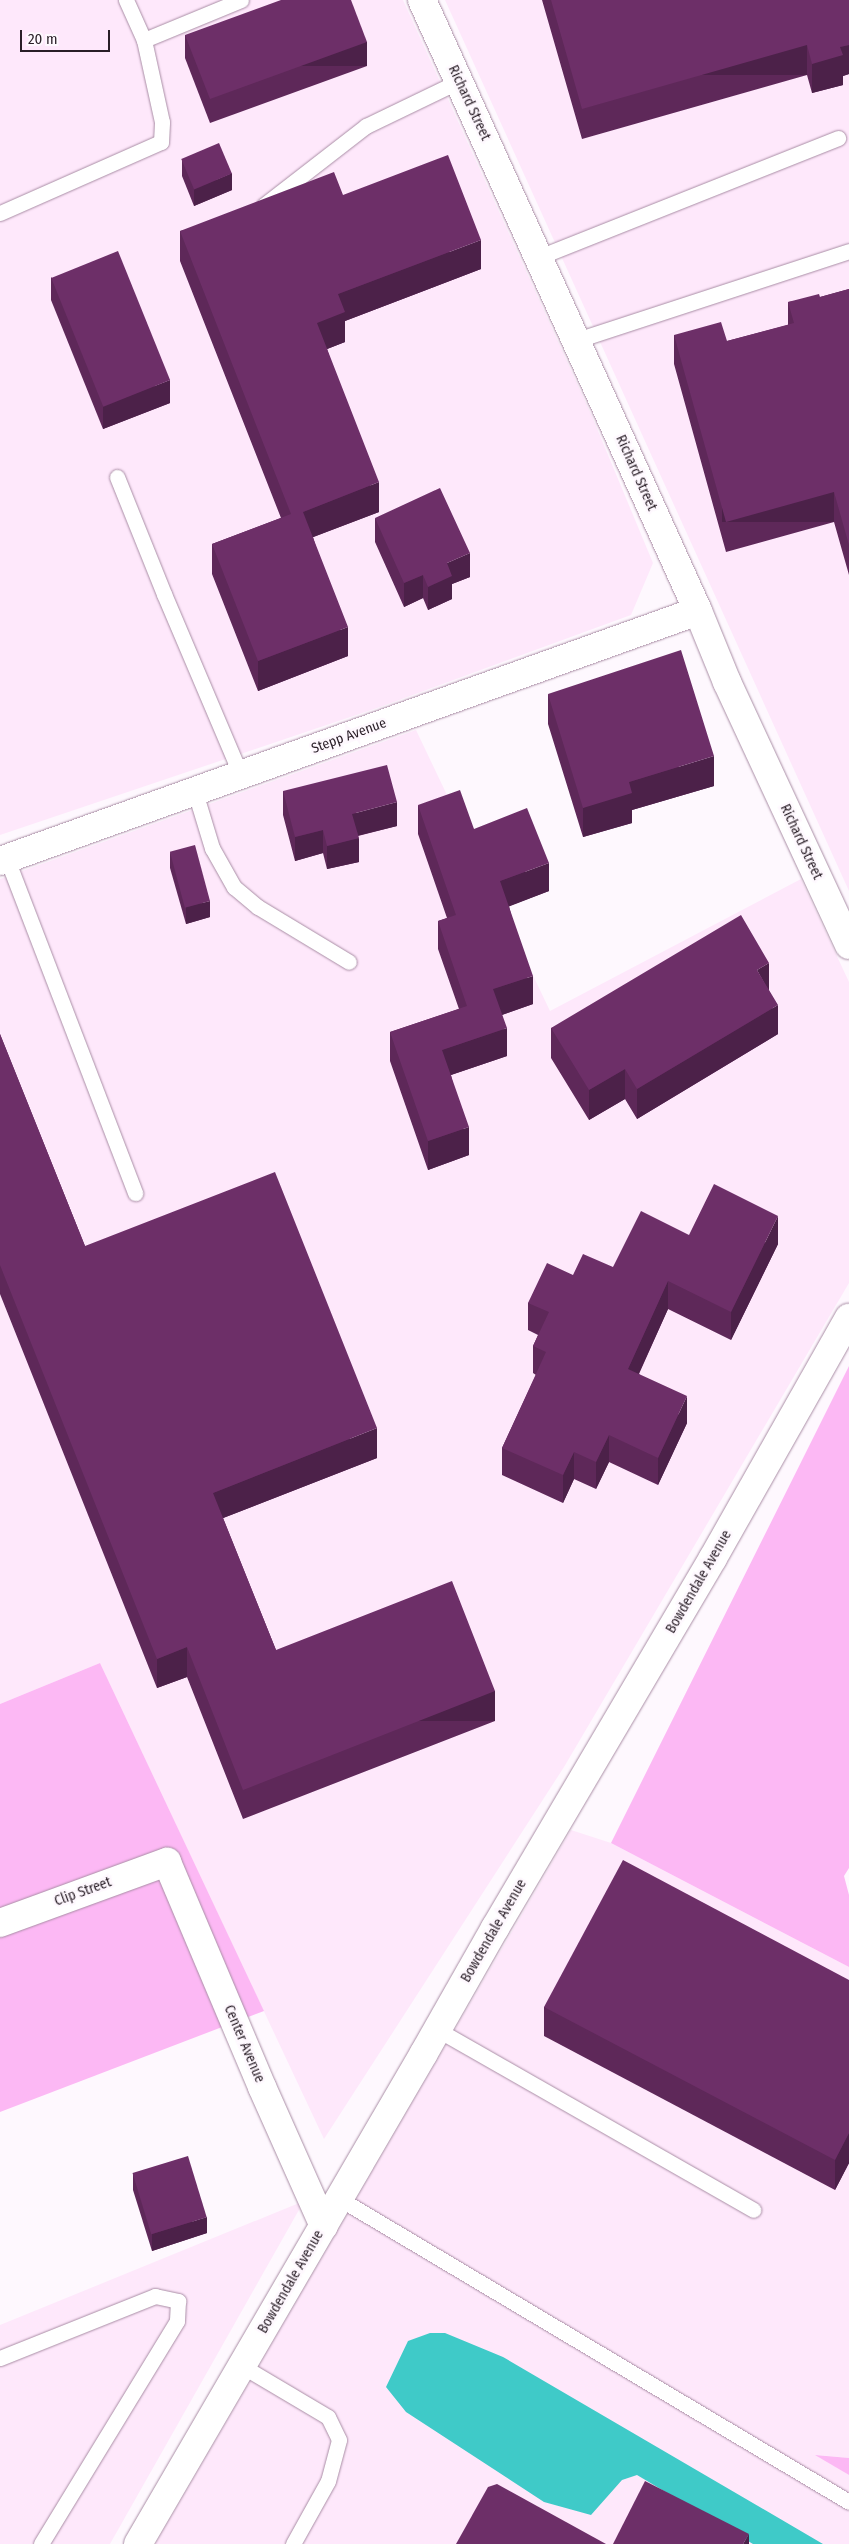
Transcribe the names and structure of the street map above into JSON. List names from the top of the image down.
{
  "streets": {
    "street": [
      "Richard Street",
      "Stepp Avenue",
      "Bowdendale Avenue",
      "Clip Street",
      "Center Avenue"
    ]
  },
  "crossings": [
    ["Richard Street", "Stepp Avenue"],
    ["Bowdendale Avenue", "Center Avenue"],
    ["Clip Street", "Center Avenue"]
  ],
  "scale_bar": "20 m"
}
